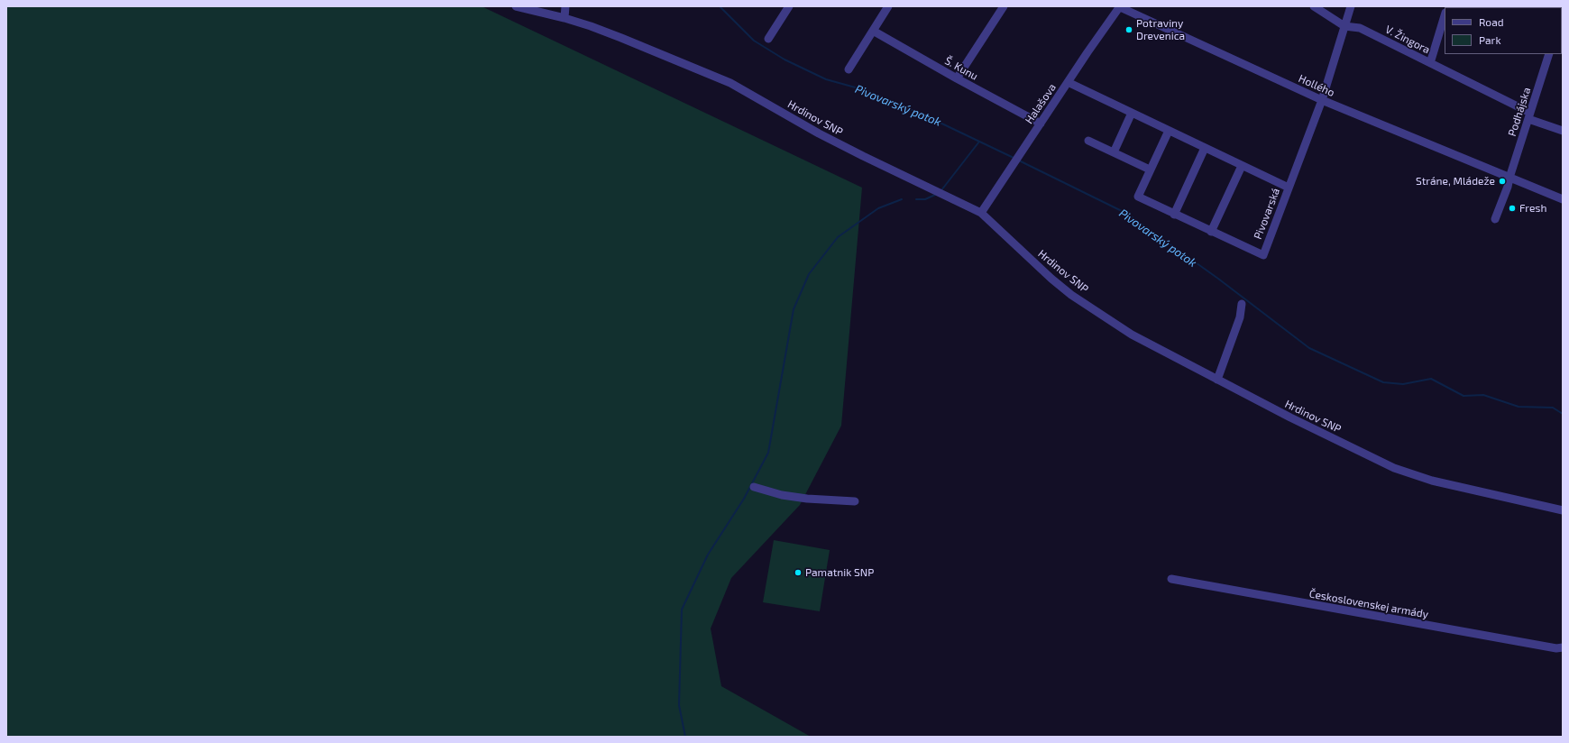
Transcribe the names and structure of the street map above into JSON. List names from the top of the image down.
{
  "streets": {
    "street": [
      "V. Žingora",
      "Š. Kunu",
      "Hollého",
      "Halašova",
      "Podhájska",
      "Hrdinov SNP",
      "Pivovarská",
      "Československej armády"
    ]
  },
  "crossings": [
    ["V. Žingora", "Podhájska"],
    ["V. Žingora", "Pivovarská"],
    ["Š. Kunu", "Halašova"],
    ["Hollého", "Halašova"],
    ["Hollého", "Podhájska"],
    ["Hollého", "Pivovarská"],
    ["Halašova", "Hrdinov SNP"],
    ["Halašova", "Pivovarská"]
  ],
  "water": ["Pivovarský potok"],
  "places": [
    "Potraviny Drevenica",
    "Stráne, Mládeže",
    "Fresh",
    "Pamatnik SNP"
  ],
  "legend": ["Road", "Park"]
}
